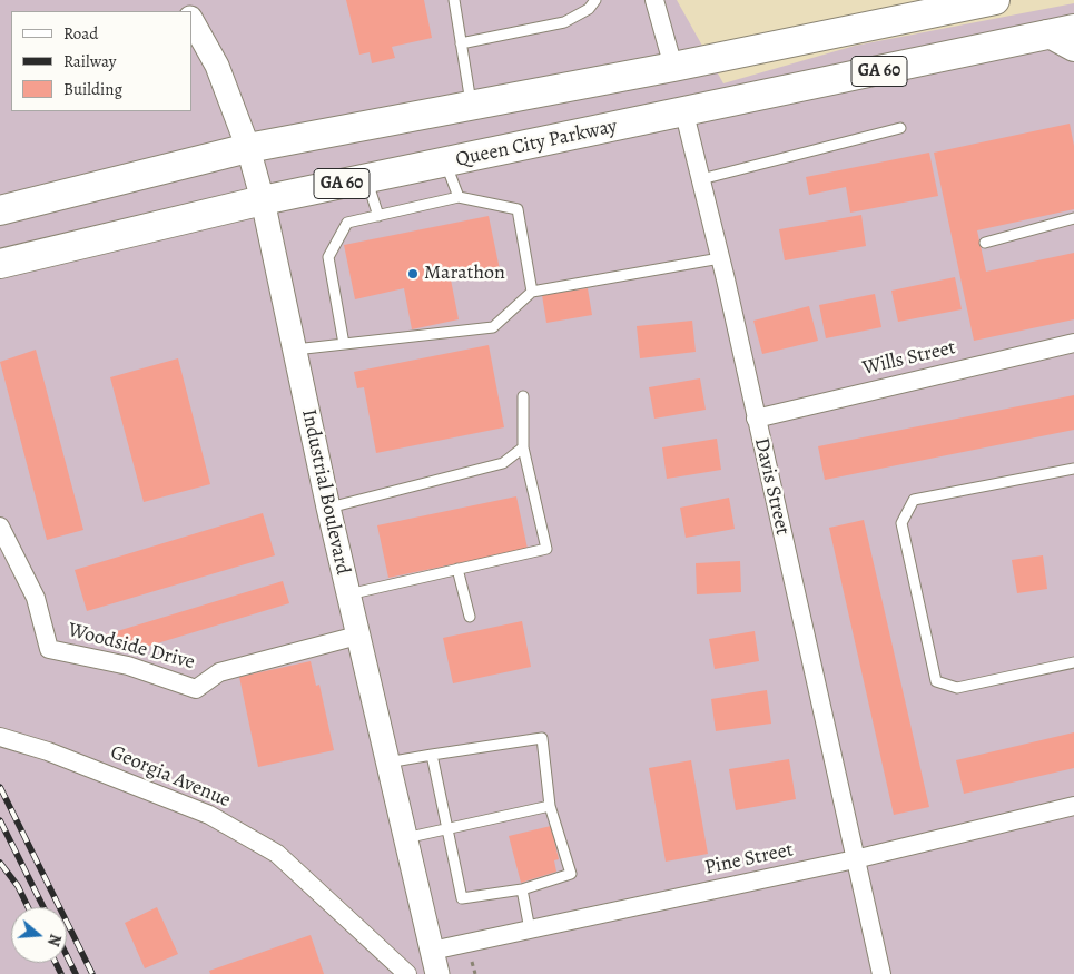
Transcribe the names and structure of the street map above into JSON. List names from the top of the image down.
{
  "streets": {
    "main road": ["GA 60", "Queen City Parkway", "Davis Street"],
    "street": [
      "Wills Street",
      "Industrial Boulevard",
      "Woodside Drive",
      "Georgia Avenue",
      "Pine Street"
    ]
  },
  "crossings": [
    ["GA 60", "Davis Street"],
    ["GA 60", "Industrial Boulevard"],
    ["Queen City Parkway", "Davis Street"],
    ["Queen City Parkway", "Industrial Boulevard"],
    ["Wills Street", "Davis Street"],
    ["Davis Street", "Pine Street"],
    ["Industrial Boulevard", "Woodside Drive"],
    ["Industrial Boulevard", "Pine Street"]
  ],
  "places": ["Marathon"],
  "legend": ["Road", "Railway", "Building"],
  "north": "right"
}
